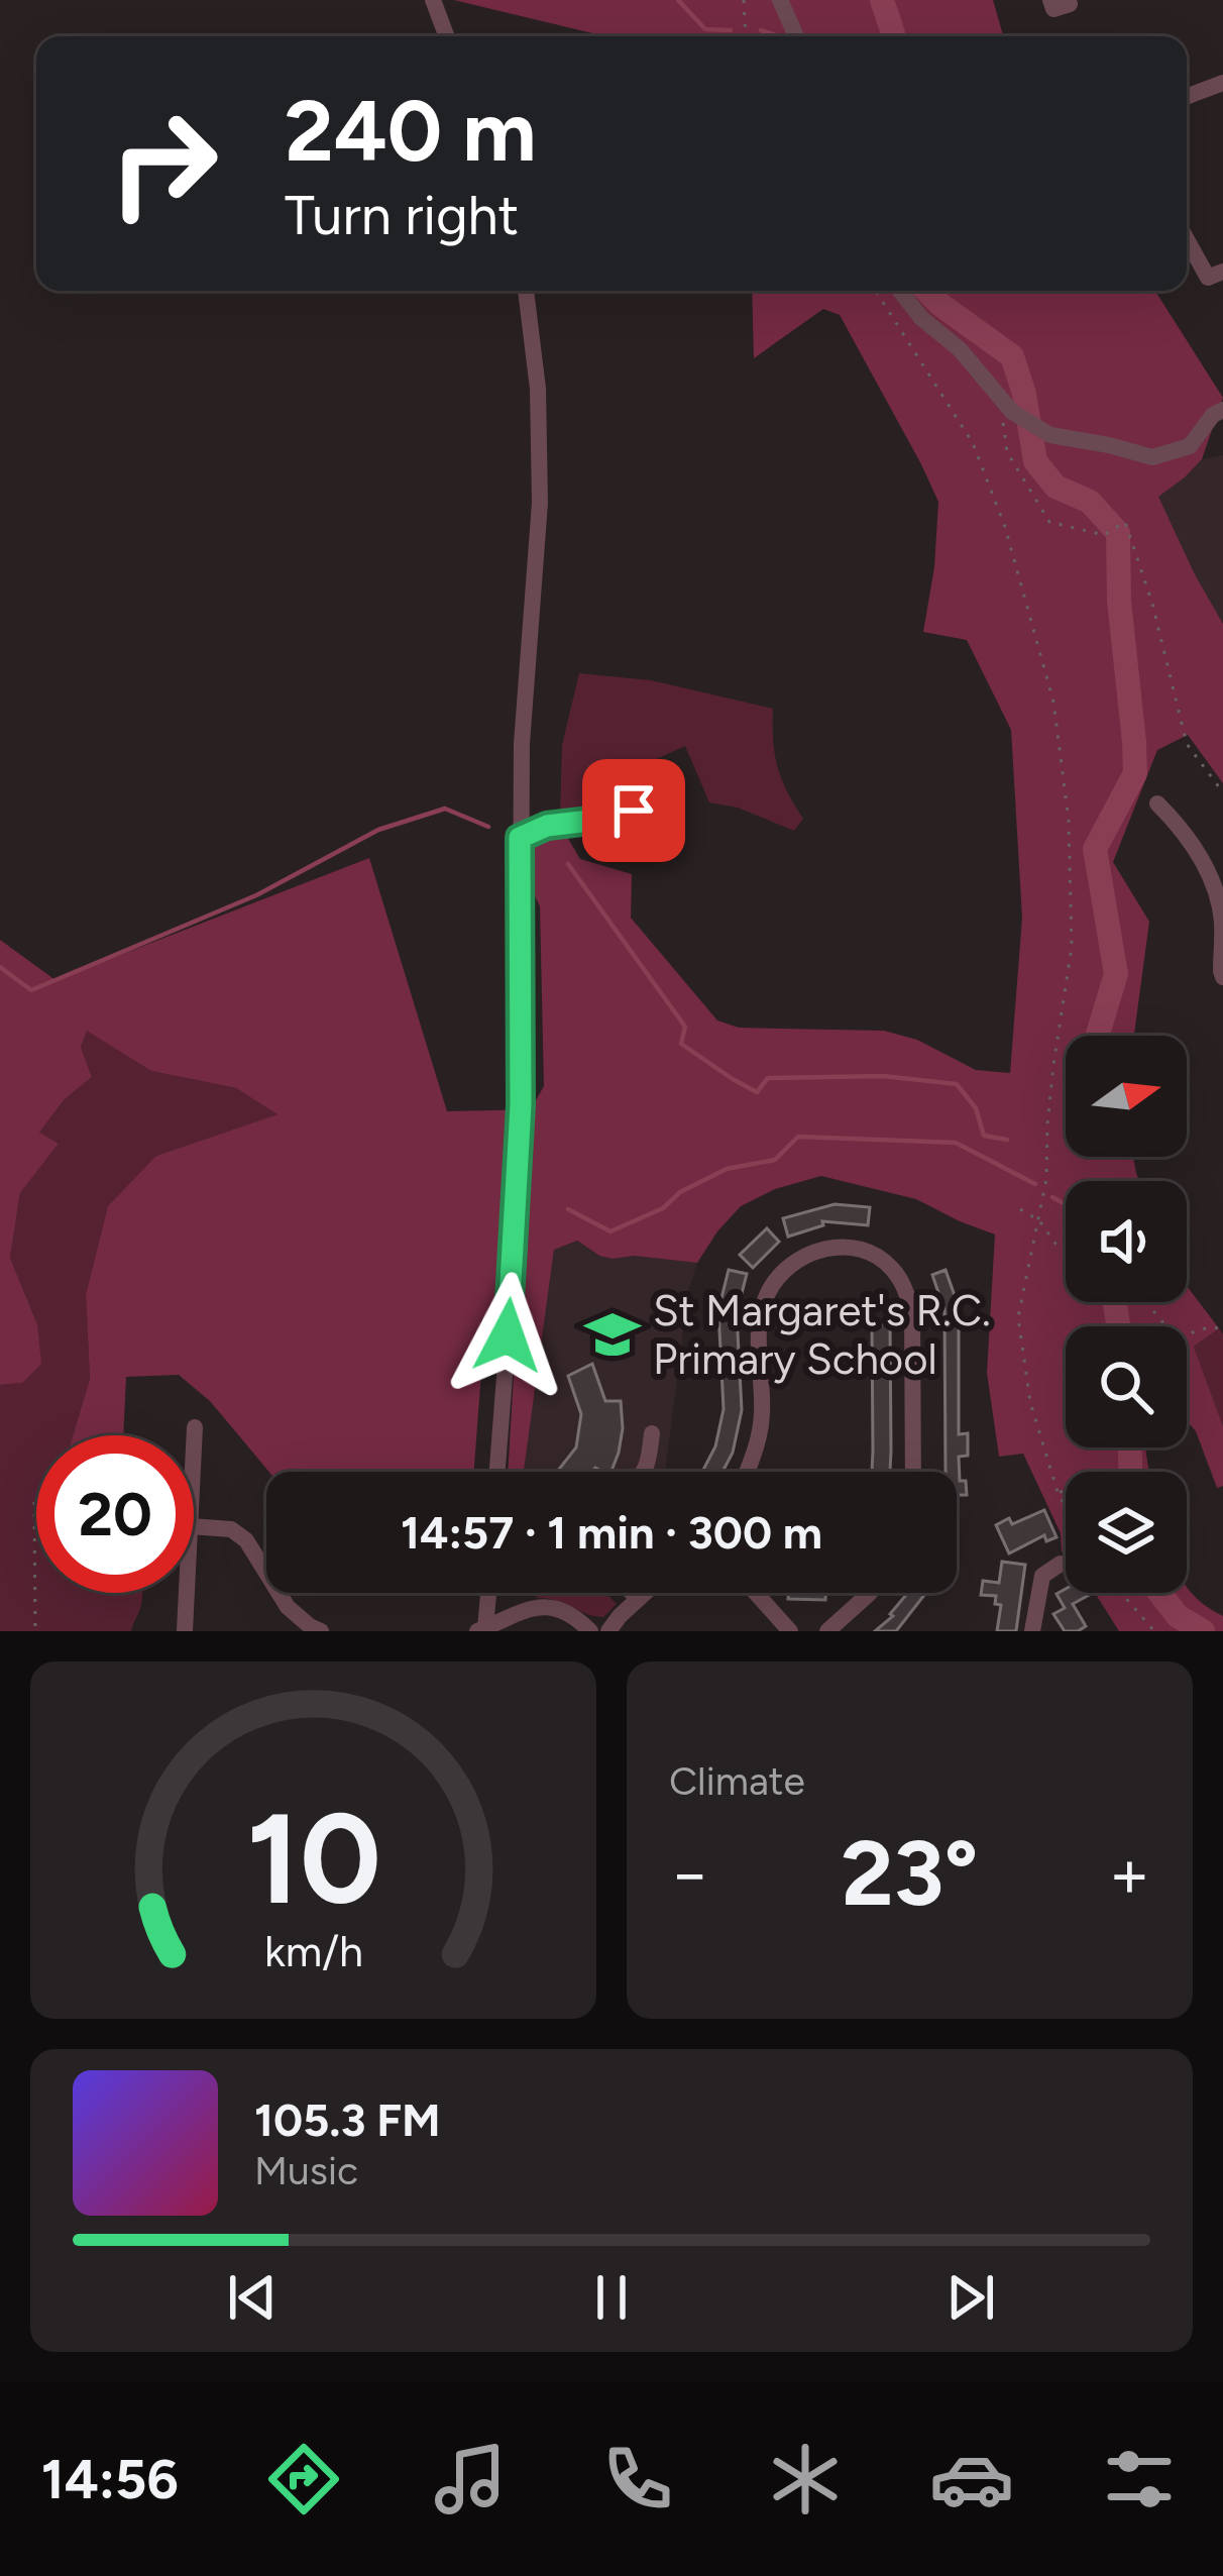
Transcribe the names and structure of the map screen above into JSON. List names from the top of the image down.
{
  "places": {
    "school or university": ["St Margaret's R.C. Primary School"]
  },
  "north": "right",
  "page": {
    "turn": ["240 m", "Turn right"],
    "limit": "20",
    "trip": "14:57 · 1 min · 300 m",
    "tile": "Climate",
    "heat": ["−", "23°", "+"],
    "song": ["105.3 FM", "Music"],
    "tabs": "14:56",
    "gauge": ["10", "km/h"]
  }
}
